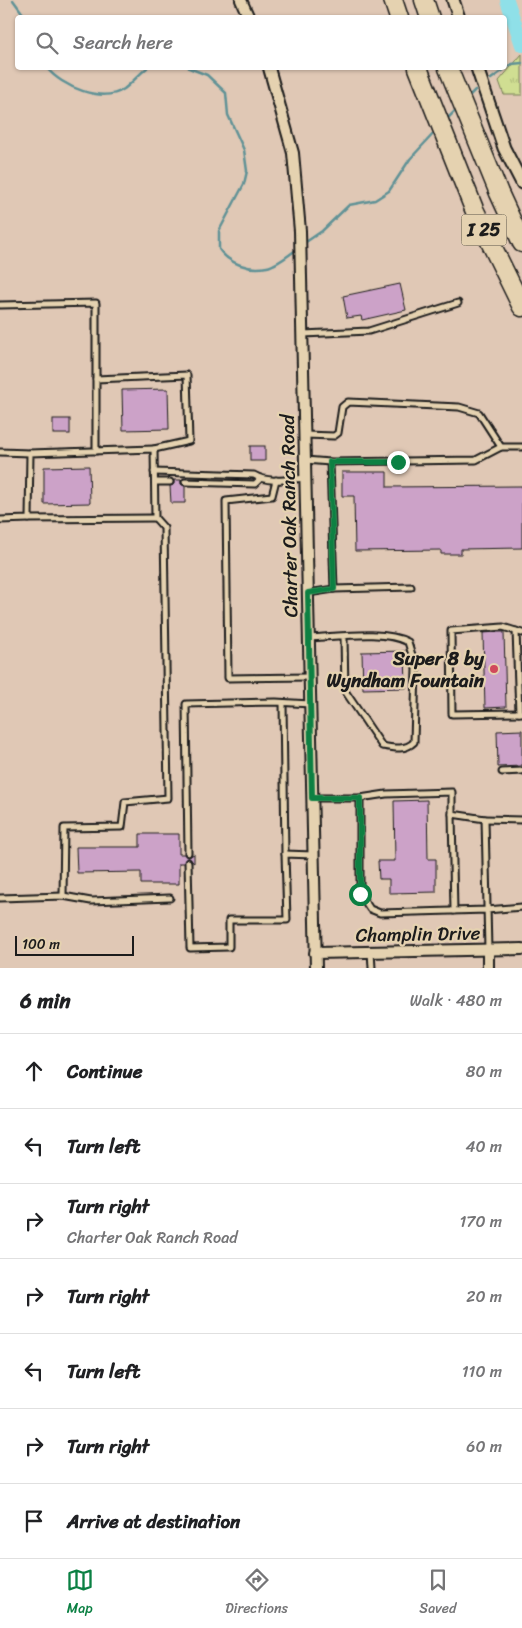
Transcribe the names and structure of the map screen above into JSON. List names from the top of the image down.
{
  "streets": {
    "highway": ["I 25"],
    "street": ["Charter Oak Ranch Road", "Champlin Drive"]
  },
  "crossings": [
    ["Charter Oak Ranch Road", "Champlin Drive"]
  ],
  "places": ["Super 8 by Wyndham Fountain"],
  "scale_bar": "100 m",
  "page": {
    "search": "Search here",
    "scale": "100 m",
    "heading": ["6 min", "Walk · 480 m"],
    "list": [
      ["Continue", "80 m"],
      ["Turn left", "40 m"],
      ["Turn right", "Charter Oak Ranch Road", "170 m"],
      ["Turn right", "20 m"],
      ["Turn left", "110 m"],
      ["Turn right", "60 m"],
      "Arrive at destination"
    ],
    "nav": ["Map", "Directions", "Saved"]
  }
}
